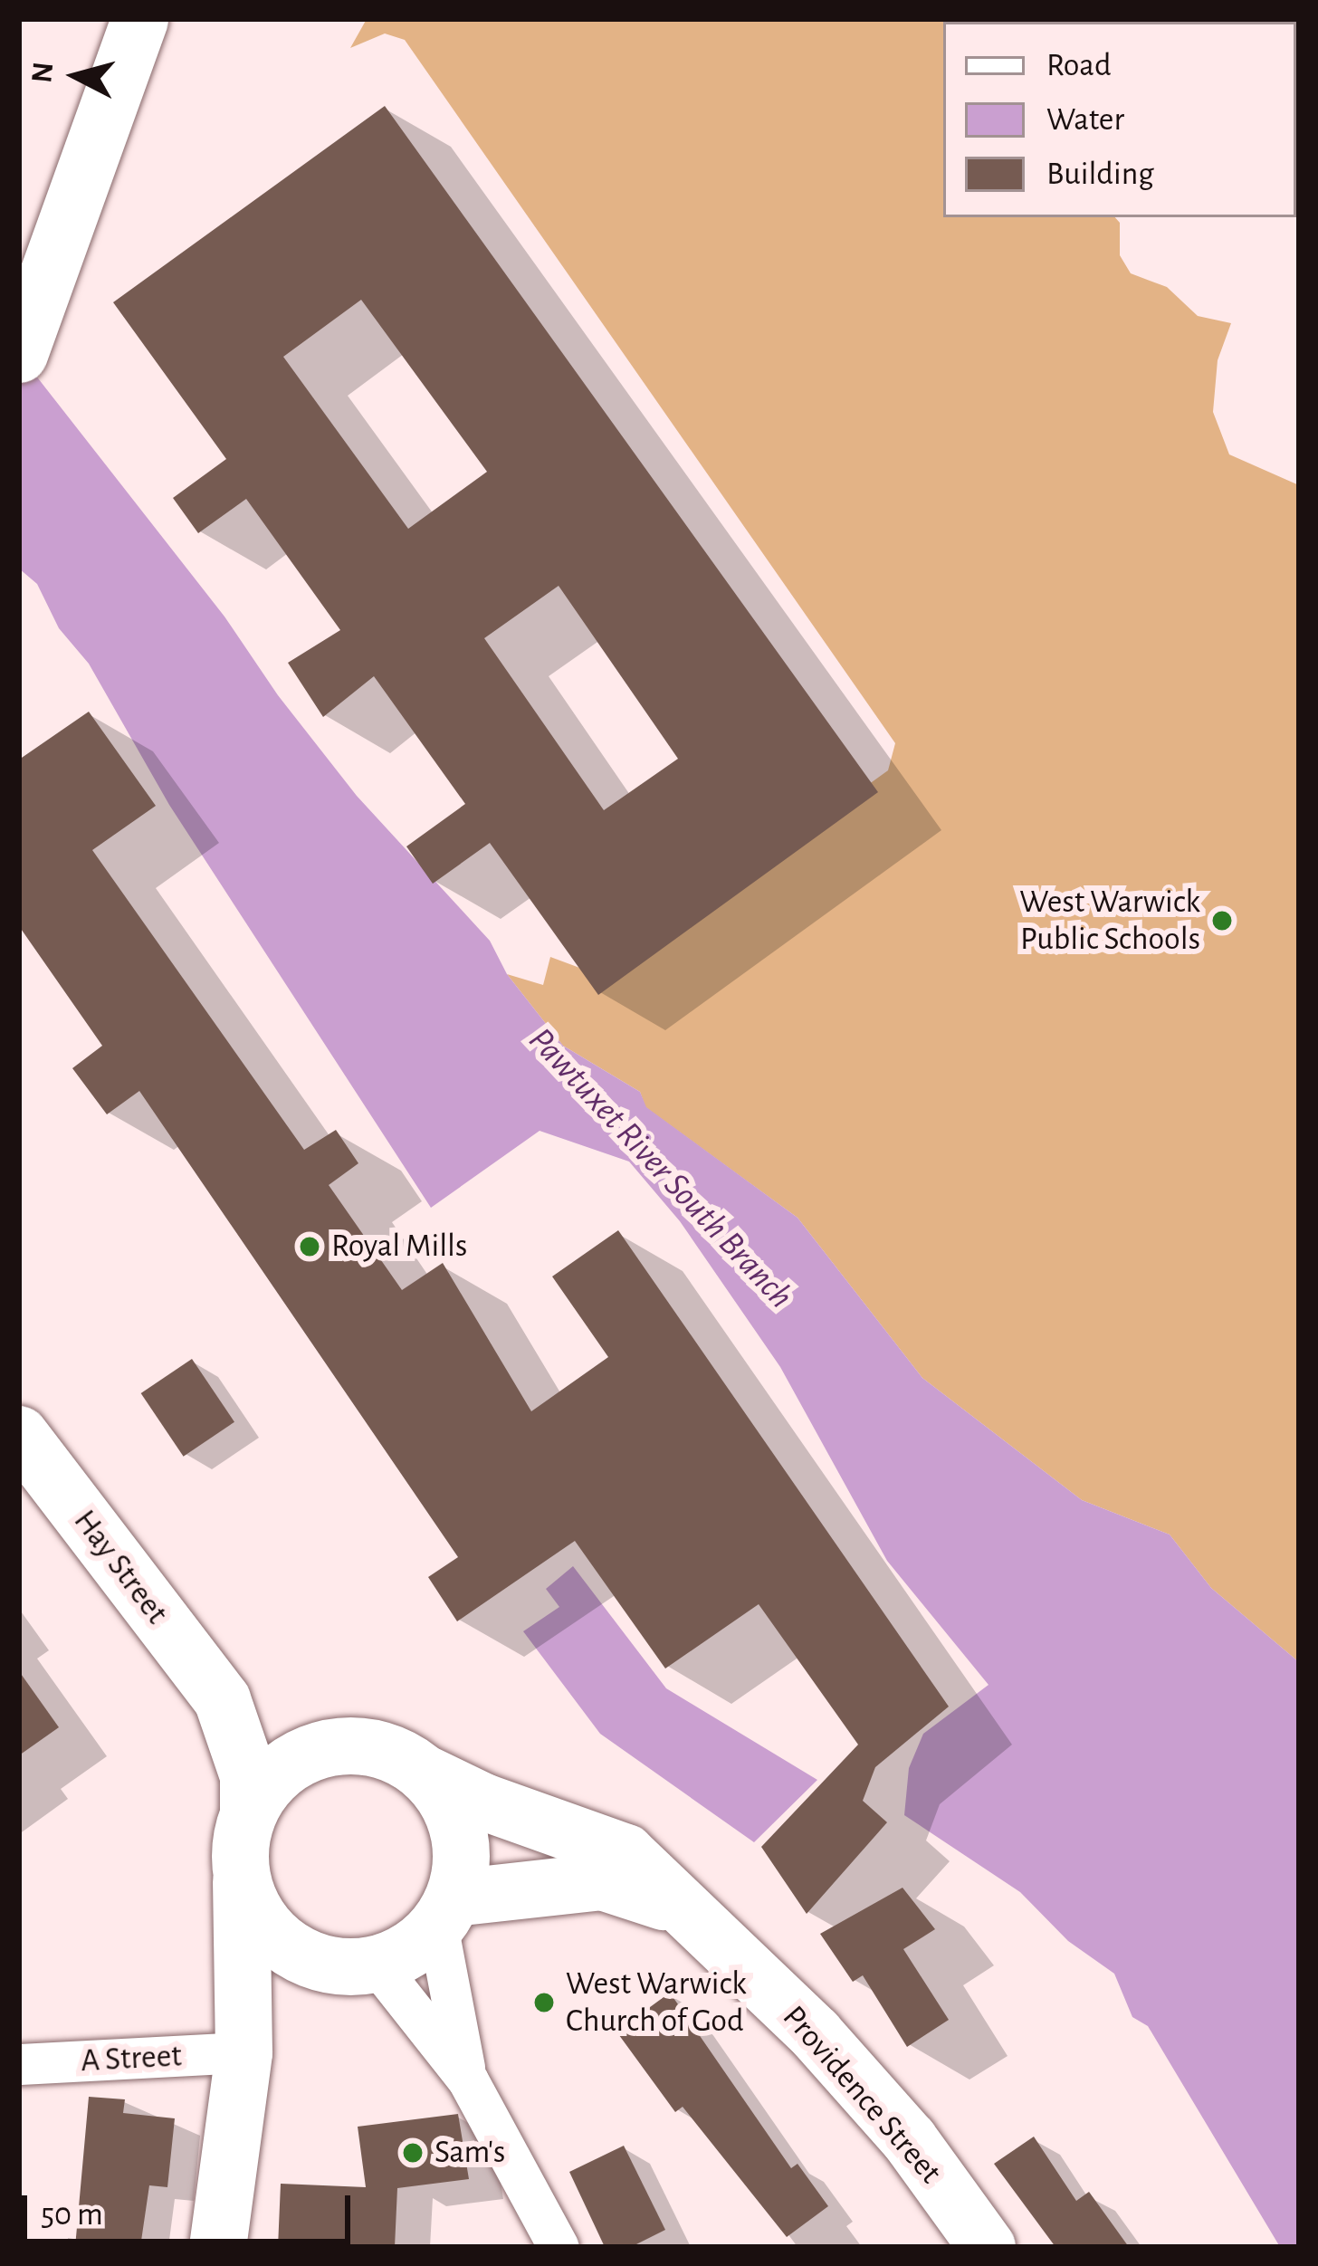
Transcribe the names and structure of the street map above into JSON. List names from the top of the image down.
{
  "streets": {
    "main road": ["Hay Street", "Providence Street"],
    "street": ["A Street"]
  },
  "crossings": [
    ["Hay Street", "Providence Street"]
  ],
  "water": ["Pawtuxet River South Branch"],
  "places": [
    "West Warwick Public Schools",
    "Royal Mills",
    "West Warwick Church of God",
    "Sam's"
  ],
  "legend": ["Road", "Water", "Building"],
  "scale_bar": "50 m",
  "north": "left"
}
